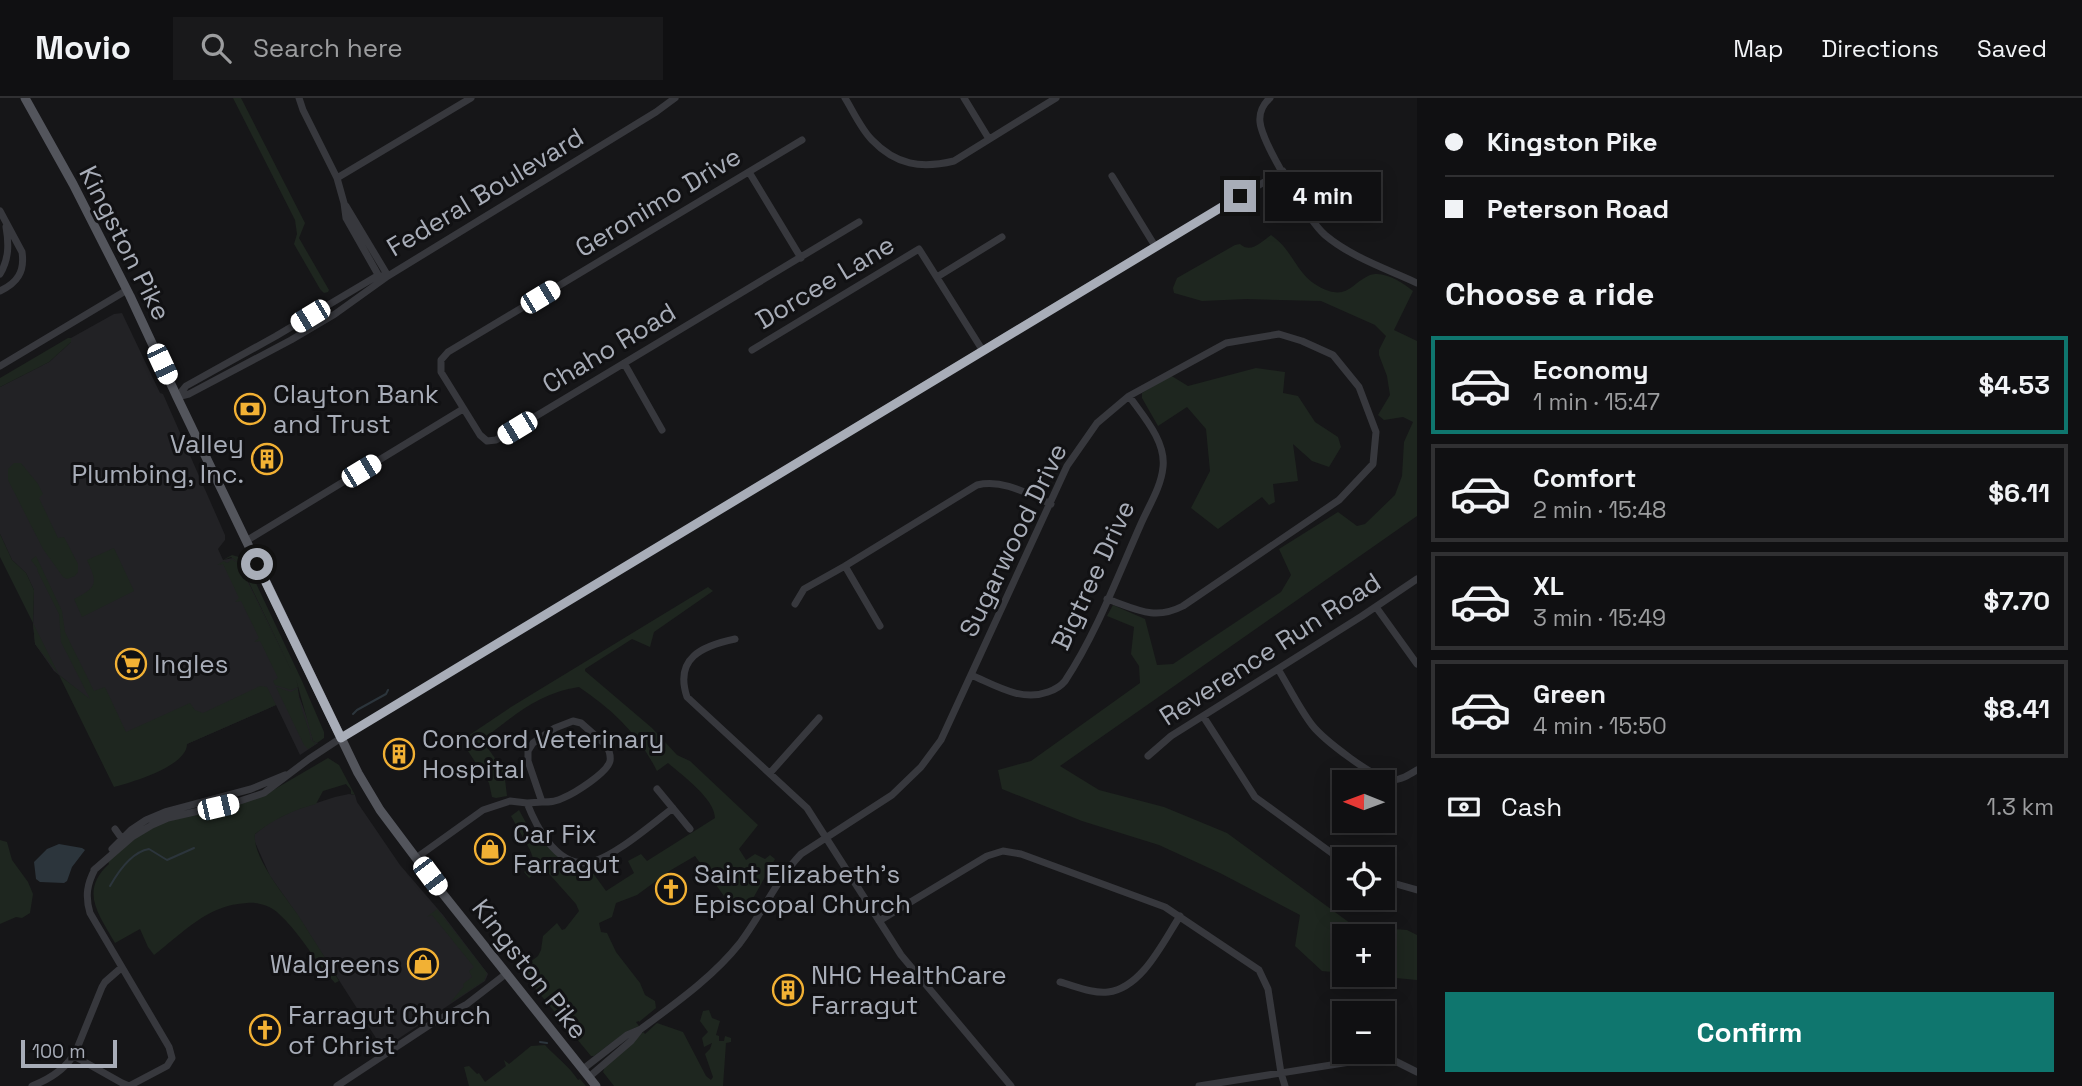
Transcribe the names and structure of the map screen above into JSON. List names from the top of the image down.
{
  "streets": {
    "main road": ["Kingston Pike"],
    "street": [
      "Federal Boulevard",
      "Geronimo Drive",
      "Dorcee Lane",
      "Chaho Road",
      "Sugarwood Drive",
      "Bigtree Drive",
      "Reverence Run Road"
    ]
  },
  "crossings": [
    ["Federal Boulevard", "Kingston Pike"],
    ["Geronimo Drive", "Chaho Road"],
    ["Kingston Pike", "Sugarwood Drive"],
    ["Sugarwood Drive", "Bigtree Drive"]
  ],
  "places": {
    "bank": ["Clayton Bank and Trust"],
    "building": ["Valley Plumbing, Inc.", "Concord Veterinary Hospital", "NHC HealthCare Farragut"],
    "supermarket": ["Ingles"],
    "shop": ["Car Fix Farragut", "Walgreens"],
    "church": ["Saint Elizabeth's Episcopal Church", "Farragut Church of Christ"]
  },
  "scale_bar": "100 m",
  "north": "left",
  "page": {
    "header": "Movio",
    "search": "Search here",
    "nav": ["Map", "Directions", "Saved"],
    "banner": ["Kingston Pike", "Peterson Road"],
    "bubble": "4 min",
    "heading": "Choose a ride",
    "list": [
      {
        "name": "Economy",
        "note": "1 min · 15:47",
        "value": "$4.53"
      },
      {
        "name": "Comfort",
        "note": "2 min · 15:48",
        "value": "$6.11"
      },
      {
        "name": "XL",
        "note": "3 min · 15:49",
        "value": "$7.70"
      },
      {
        "name": "Green",
        "note": "4 min · 15:50",
        "value": "$8.41"
      }
    ],
    "pay": ["Cash", "1.3 km"],
    "map_buttons": ["+", "−"],
    "buttons": "Confirm",
    "scale": "100 m"
  }
}
